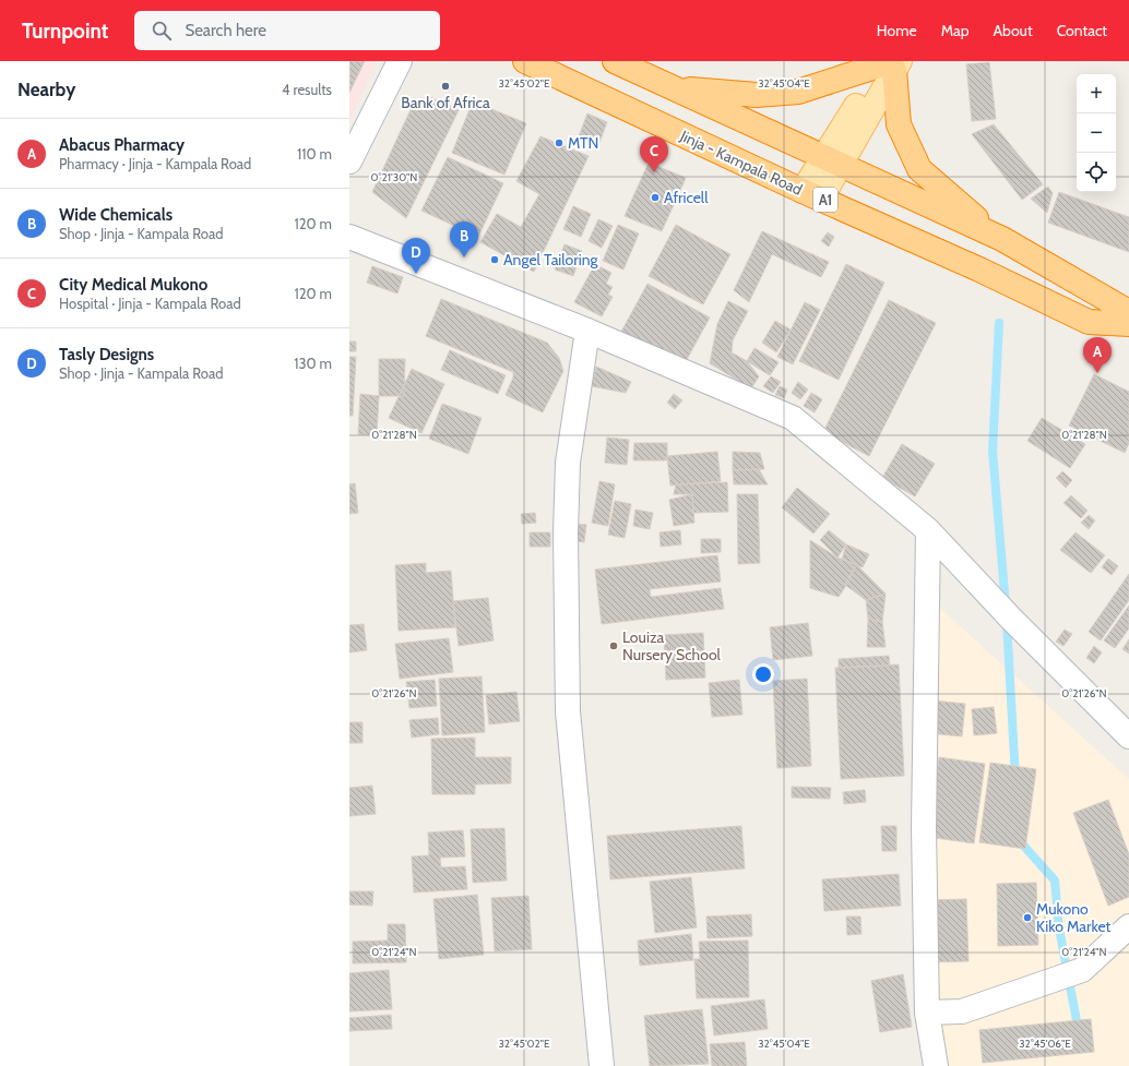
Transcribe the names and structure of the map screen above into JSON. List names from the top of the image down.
{
  "streets": {
    "highway": ["Jinja - Kampala Road", "A1"]
  },
  "places": [
    "Bank of Africa",
    "MTN",
    "Africell",
    "Angel Tailoring",
    "Louiza Nursery School",
    "Mukono Kiko Market"
  ],
  "page": {
    "header": "Turnpoint",
    "search": "Search here",
    "nav": [
      "Home",
      "Map",
      "About",
      "Contact"
    ],
    "heading": ["Nearby", "4 results"],
    "map_buttons": ["+", "−"],
    "list": [
      {
        "mark": "A",
        "name": "Abacus Pharmacy",
        "note": "Pharmacy · Jinja - Kampala Road",
        "value": "110 m"
      },
      {
        "mark": "B",
        "name": "Wide Chemicals",
        "note": "Shop · Jinja - Kampala Road",
        "value": "120 m"
      },
      {
        "mark": "C",
        "name": "City Medical Mukono",
        "note": "Hospital · Jinja - Kampala Road",
        "value": "120 m"
      },
      {
        "mark": "D",
        "name": "Tasly Designs",
        "note": "Shop · Jinja - Kampala Road",
        "value": "130 m"
      }
    ],
    "pins": [
      "C",
      "B",
      "D",
      "A"
    ]
  },
  "coordinates": [
    "32°45'02\"E",
    "32°45'04\"E",
    "0°21'30\"N",
    "0°21'28\"N",
    "0°21'26\"N",
    "0°21'24\"N",
    "32°45'06\"E"
  ]
}
